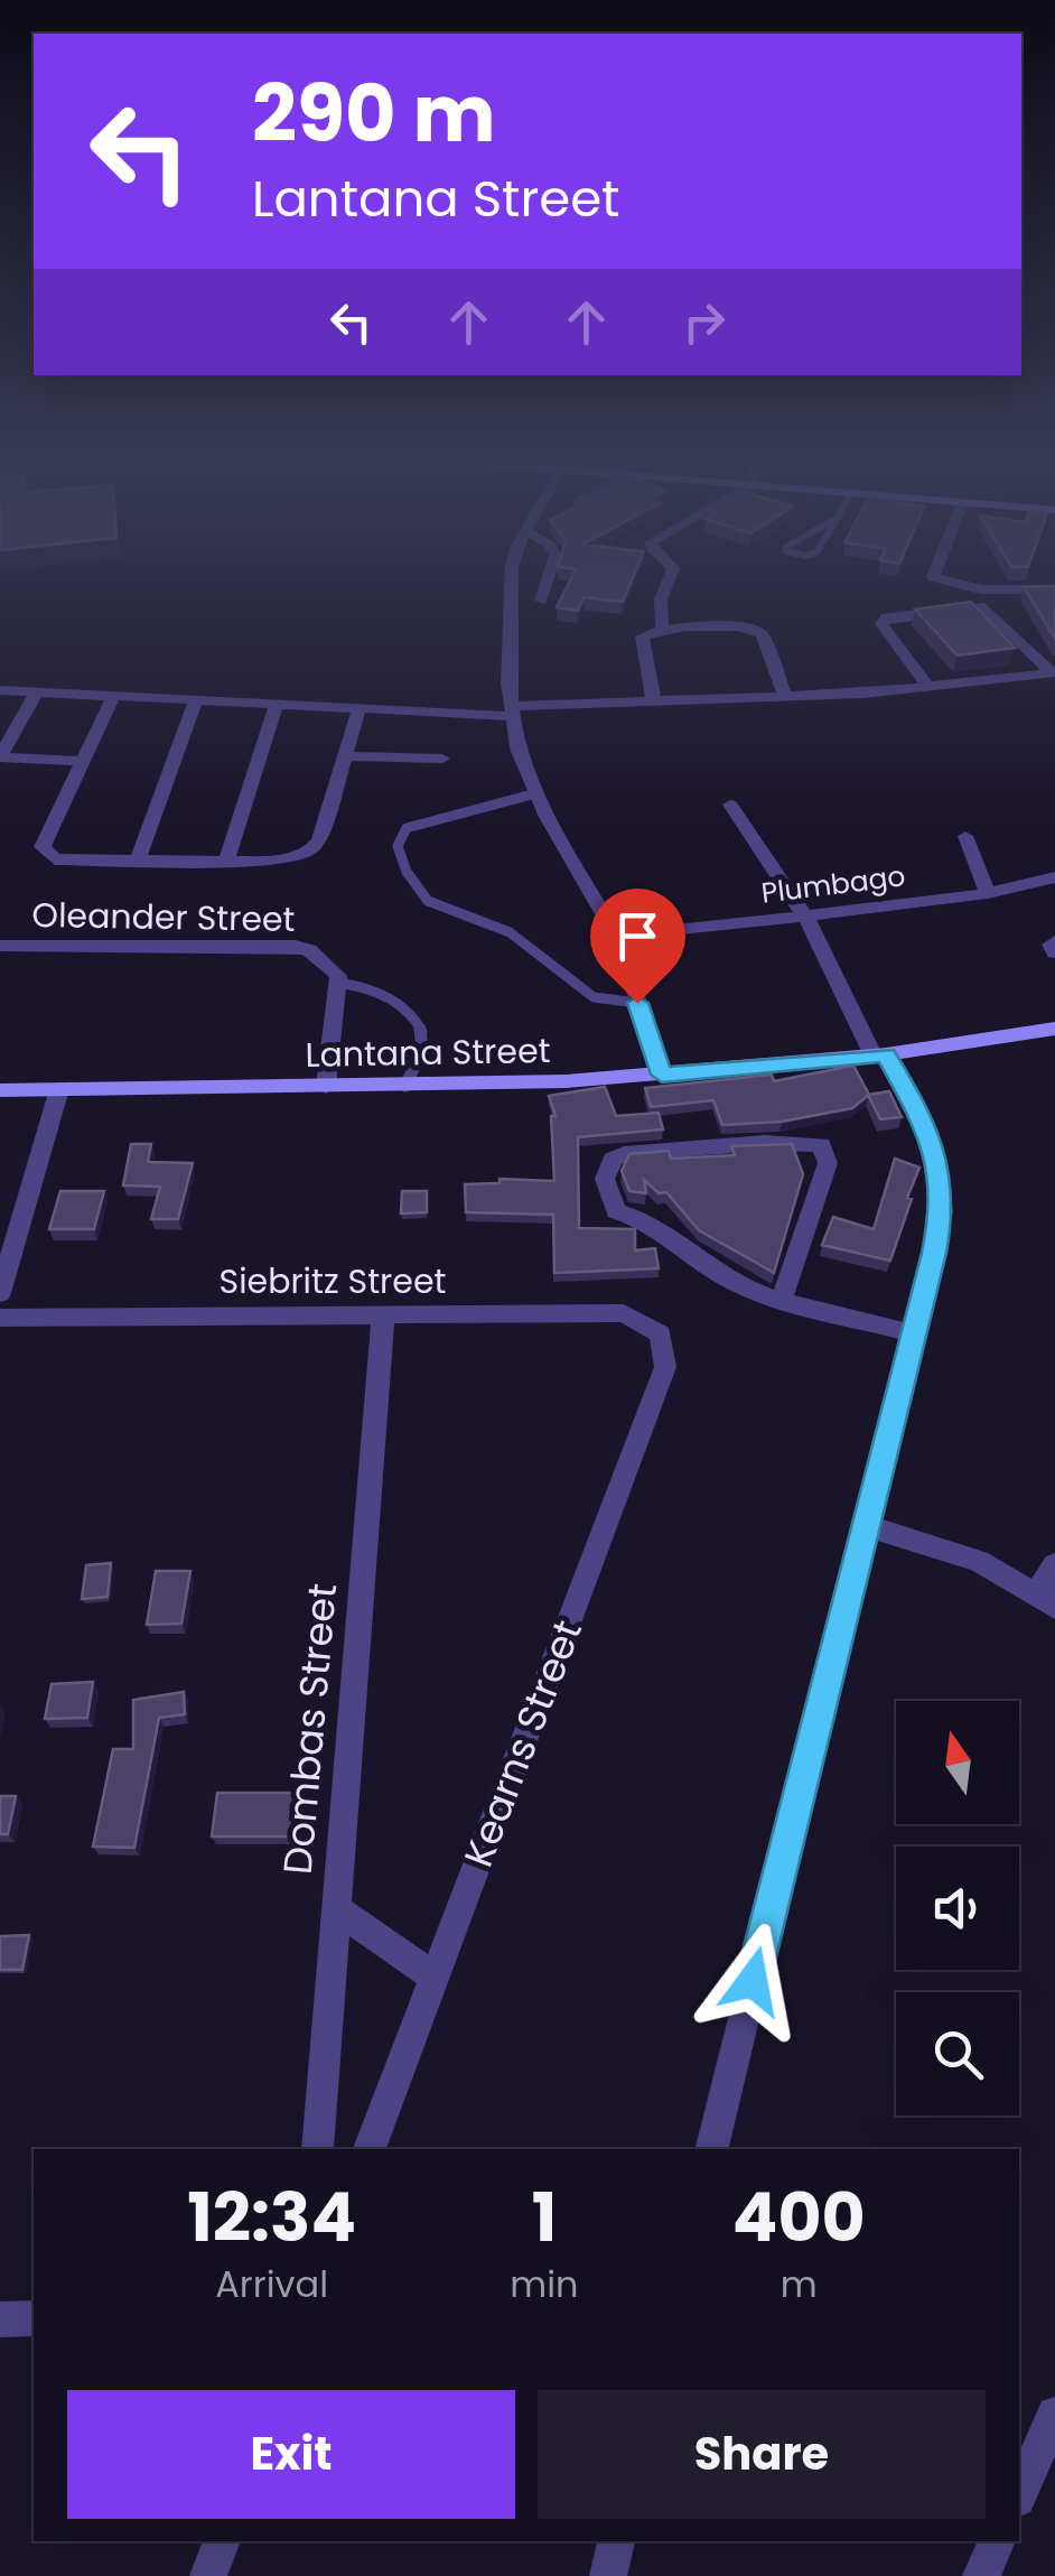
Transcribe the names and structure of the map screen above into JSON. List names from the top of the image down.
{
  "streets": {
    "street": [
      "Plumbago",
      "Oleander Street",
      "Lantana Street",
      "Siebritz Street",
      "Dombas Street",
      "Kearns Street"
    ]
  },
  "crossings": [
    ["Siebritz Street", "Dombas Street"],
    ["Siebritz Street", "Kearns Street"]
  ],
  "north": "top",
  "page": {
    "turn": ["290 m", "Lantana Street"],
    "eta": [
      "12:34",
      "Arrival",
      "1",
      "min",
      "400",
      "m"
    ],
    "buttons": ["Exit", "Share"]
  }
}
